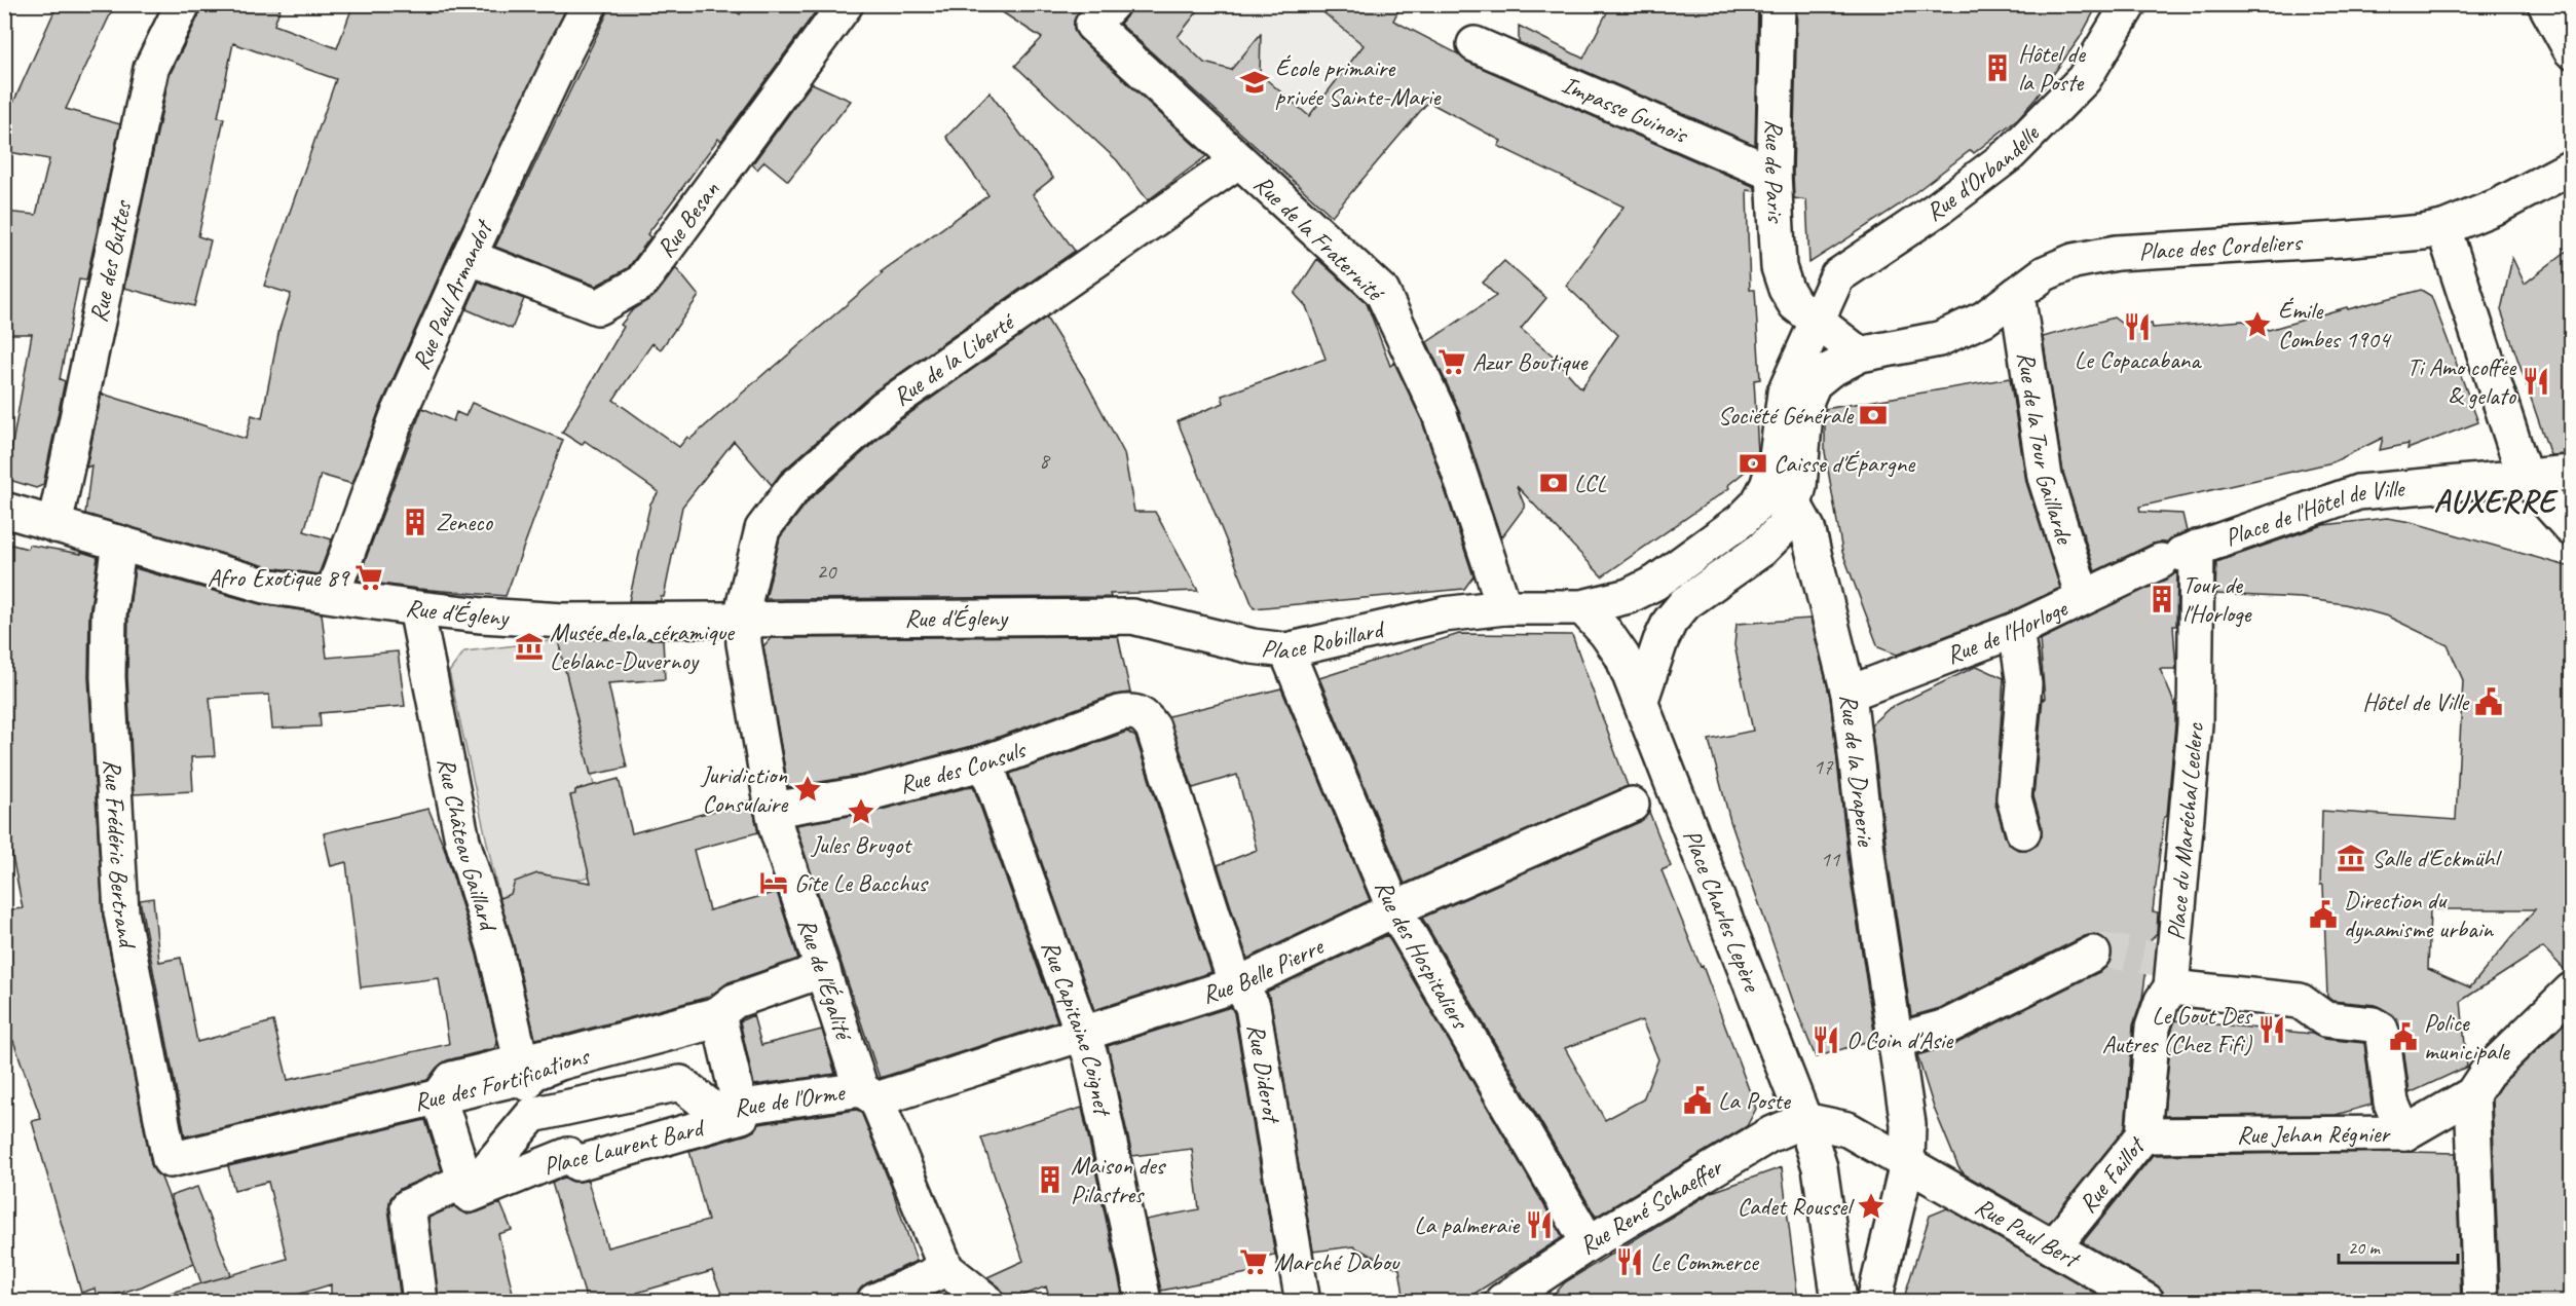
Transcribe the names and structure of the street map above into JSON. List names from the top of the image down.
{
  "streets": {
    "street": [
      "Impasse Guinois",
      "Rue de Paris",
      "Rue d'Orbandelle",
      "Rue Besan",
      "Rue de la Fraternité",
      "Place des Cordeliers",
      "Rue des Buttes",
      "Rue Paul Armandot",
      "Rue de la Liberté",
      "Rue de la Tour Gaillarde",
      "Place de l'Hôtel de Ville",
      "Rue d'Égleny",
      "Rue de l'Horloge",
      "Place Robillard",
      "Rue des Consuls",
      "Rue de la Draperie",
      "Place du Maréchal Leclerc",
      "Rue Château Gaillard",
      "Rue Frédéric Bertrand",
      "Place Charles Lepère",
      "Rue des Hospitaliers",
      "Rue Belle Pierre",
      "Rue de l'Égalité",
      "Rue Capitaine Coignet",
      "Rue Diderot",
      "Rue des Fortifications",
      "Rue de l'Orme",
      "Rue Jehan Régnier",
      "Place Laurent Bard",
      "Rue Faillot",
      "Rue René Schaeffer",
      "Rue Paul Bert"
    ]
  },
  "crossings": [
    ["Impasse Guinois", "Rue de Paris"],
    ["Rue de Paris", "Rue d'Orbandelle"],
    ["Rue de Paris", "Place des Cordeliers"],
    ["Rue Besan", "Rue Paul Armandot"],
    ["Rue de la Fraternité", "Rue de la Liberté"],
    ["Rue de la Fraternité", "Place Robillard"],
    ["Place des Cordeliers", "Rue de la Tour Gaillarde"],
    ["Rue des Buttes", "Rue d'Égleny"],
    ["Rue Paul Armandot", "Rue d'Égleny"],
    ["Rue de la Liberté", "Rue d'Égleny"],
    ["Rue de la Liberté", "Rue de l'Égalité"],
    ["Rue de la Tour Gaillarde", "Rue de l'Horloge"],
    ["Place de l'Hôtel de Ville", "Rue de l'Horloge"],
    ["Place de l'Hôtel de Ville", "Place du Maréchal Leclerc"],
    ["Rue d'Égleny", "Place Robillard"],
    ["Rue d'Égleny", "Rue Château Gaillard"],
    ["Rue d'Égleny", "Rue Frédéric Bertrand"],
    ["Rue d'Égleny", "Rue de l'Égalité"],
    ["Rue de l'Horloge", "Rue de la Draperie"],
    ["Rue de l'Horloge", "Place du Maréchal Leclerc"],
    ["Place Robillard", "Rue des Hospitaliers"],
    ["Rue des Consuls", "Rue de l'Égalité"],
    ["Rue des Consuls", "Rue Capitaine Coignet"],
    ["Rue des Consuls", "Rue Diderot"],
    ["Rue de la Draperie", "Rue Paul Bert"],
    ["Place du Maréchal Leclerc", "Rue Faillot"],
    ["Rue Château Gaillard", "Rue des Fortifications"],
    ["Rue Frédéric Bertrand", "Rue des Fortifications"],
    ["Place Charles Lepère", "Rue René Schaeffer"],
    ["Place Charles Lepère", "Rue Paul Bert"],
    ["Rue des Hospitaliers", "Rue Belle Pierre"],
    ["Rue des Hospitaliers", "Rue René Schaeffer"],
    ["Rue Belle Pierre", "Rue de l'Égalité"],
    ["Rue Belle Pierre", "Rue Capitaine Coignet"],
    ["Rue Belle Pierre", "Rue Diderot"],
    ["Rue Belle Pierre", "Rue de l'Orme"],
    ["Rue de l'Égalité", "Rue des Fortifications"],
    ["Rue de l'Égalité", "Rue de l'Orme"],
    ["Rue de l'Orme", "Place Laurent Bard"],
    ["Rue Jehan Régnier", "Rue Faillot"],
    ["Rue Faillot", "Rue Paul Bert"],
    ["Rue René Schaeffer", "Rue Paul Bert"]
  ],
  "districts": ["AUXERRE"],
  "places": {
    "building": [
      "Hôtel de la Poste",
      "Zeneco",
      "Tour de l'Horloge",
      "Maison des Pilastres"
    ],
    "school or university": ["École primaire privée Sainte-Marie"],
    "place": [
      "Émile Combes 1904",
      "Juridiction Consulaire",
      "Jules Brugot",
      "Cadet Roussel"
    ],
    "restaurant": [
      "Le Copacabana",
      "Ti Amo coffee & gelato",
      "Le Gout Des Autres (Chez Fifi)",
      "O Coin d'Asie",
      "La palmeraie",
      "Le Commerce"
    ],
    "supermarket": ["Azur Boutique", "Afro Exotique 89", "Marché Dabou"],
    "bank": ["Société Générale", "Caisse d'Épargne", "LCL"],
    "museum": ["Musée de la céramique Leblanc-Duvernoy", "Salle d'Eckmühl"],
    "public building": [
      "Hôtel de Ville",
      "Direction du dynamisme urbain",
      "Police municipale",
      "La Poste"
    ],
    "hotel": ["Gîte Le Bacchus"]
  },
  "house_numbers": [
    "8",
    "20",
    "17",
    "11"
  ],
  "scale_bar": "20 m"
}
